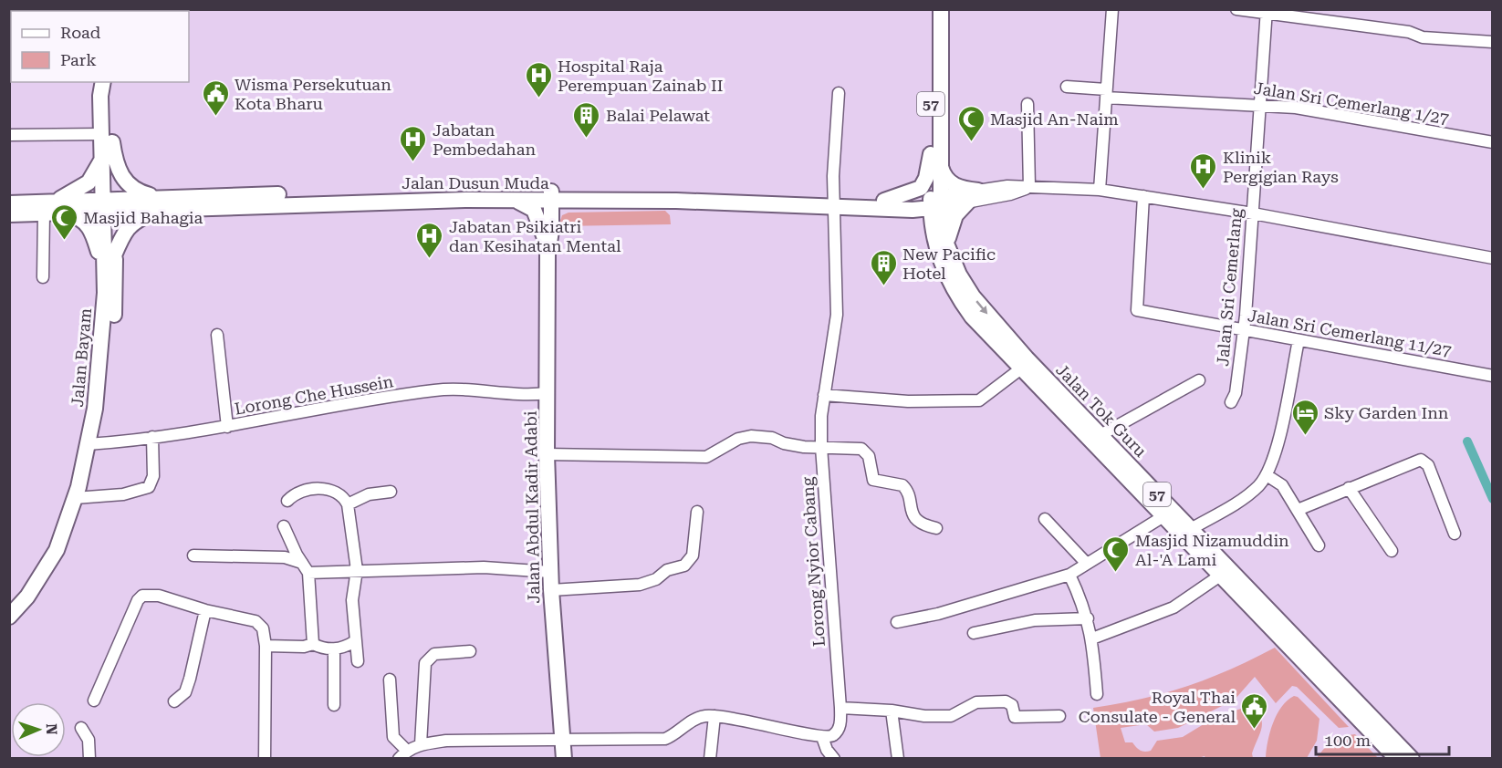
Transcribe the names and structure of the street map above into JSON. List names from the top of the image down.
{
  "streets": {
    "main road": [
      "57",
      "Jalan Dusun Muda",
      "Jalan Bayam",
      "Jalan Tok Guru",
      "Jalan Abdul Kadir Adabi"
    ],
    "street": [
      "Jalan Sri Cemerlang 1/27",
      "Jalan Sri Cemerlang",
      "Jalan Sri Cemerlang 11/27",
      "Lorong Che Hussein",
      "Lorong Nyior Cabang"
    ]
  },
  "crossings": [
    ["Jalan Sri Cemerlang 1/27", "Jalan Sri Cemerlang"],
    ["Jalan Dusun Muda", "Jalan Tok Guru"],
    ["Jalan Dusun Muda", "Jalan Abdul Kadir Adabi"],
    ["Jalan Dusun Muda", "Lorong Nyior Cabang"],
    ["Jalan Sri Cemerlang", "Jalan Sri Cemerlang 11/27"],
    ["Jalan Bayam", "Lorong Che Hussein"],
    ["Lorong Che Hussein", "Jalan Abdul Kadir Adabi"]
  ],
  "places": {
    "hospital": [
      "Hospital Raja Perempuan Zainab II",
      "Jabatan Pembedahan",
      "Klinik Pergigian Rays",
      "Jabatan Psikiatri dan Kesihatan Mental"
    ],
    "public building": ["Wisma Persekutuan Kota Bharu", "Royal Thai Consulate - General"],
    "building": ["Balai Pelawat", "New Pacific Hotel"],
    "mosque": ["Masjid An-Naim", "Masjid Bahagia", "Masjid Nizamuddin Al-'A Lami"],
    "hotel": ["Sky Garden Inn"]
  },
  "legend": ["Road", "Park"],
  "scale_bar": "100 m",
  "north": "right"
}
